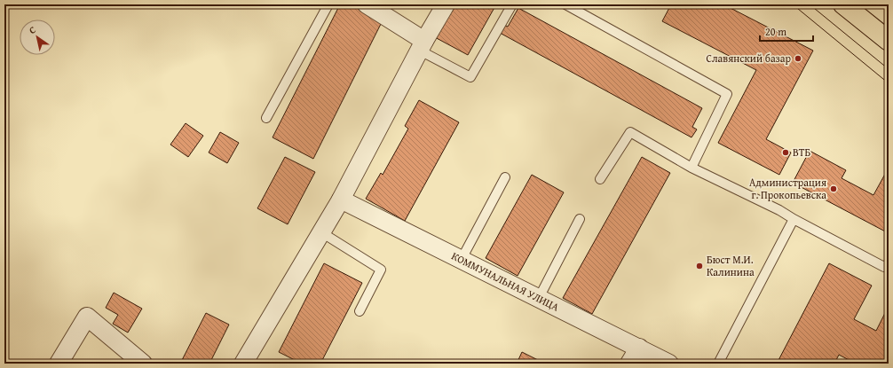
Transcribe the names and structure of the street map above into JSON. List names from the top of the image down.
{
  "streets": {
    "street": ["КОММУНАЛЬНАЯ УЛИЦА"]
  },
  "places": [
    "Славянский базар",
    "ВТБ",
    "Администрация г. Прокопьевска",
    "Бюст М.И. Калинина"
  ],
  "scale_bar": "20 m",
  "north": "top left"
}
